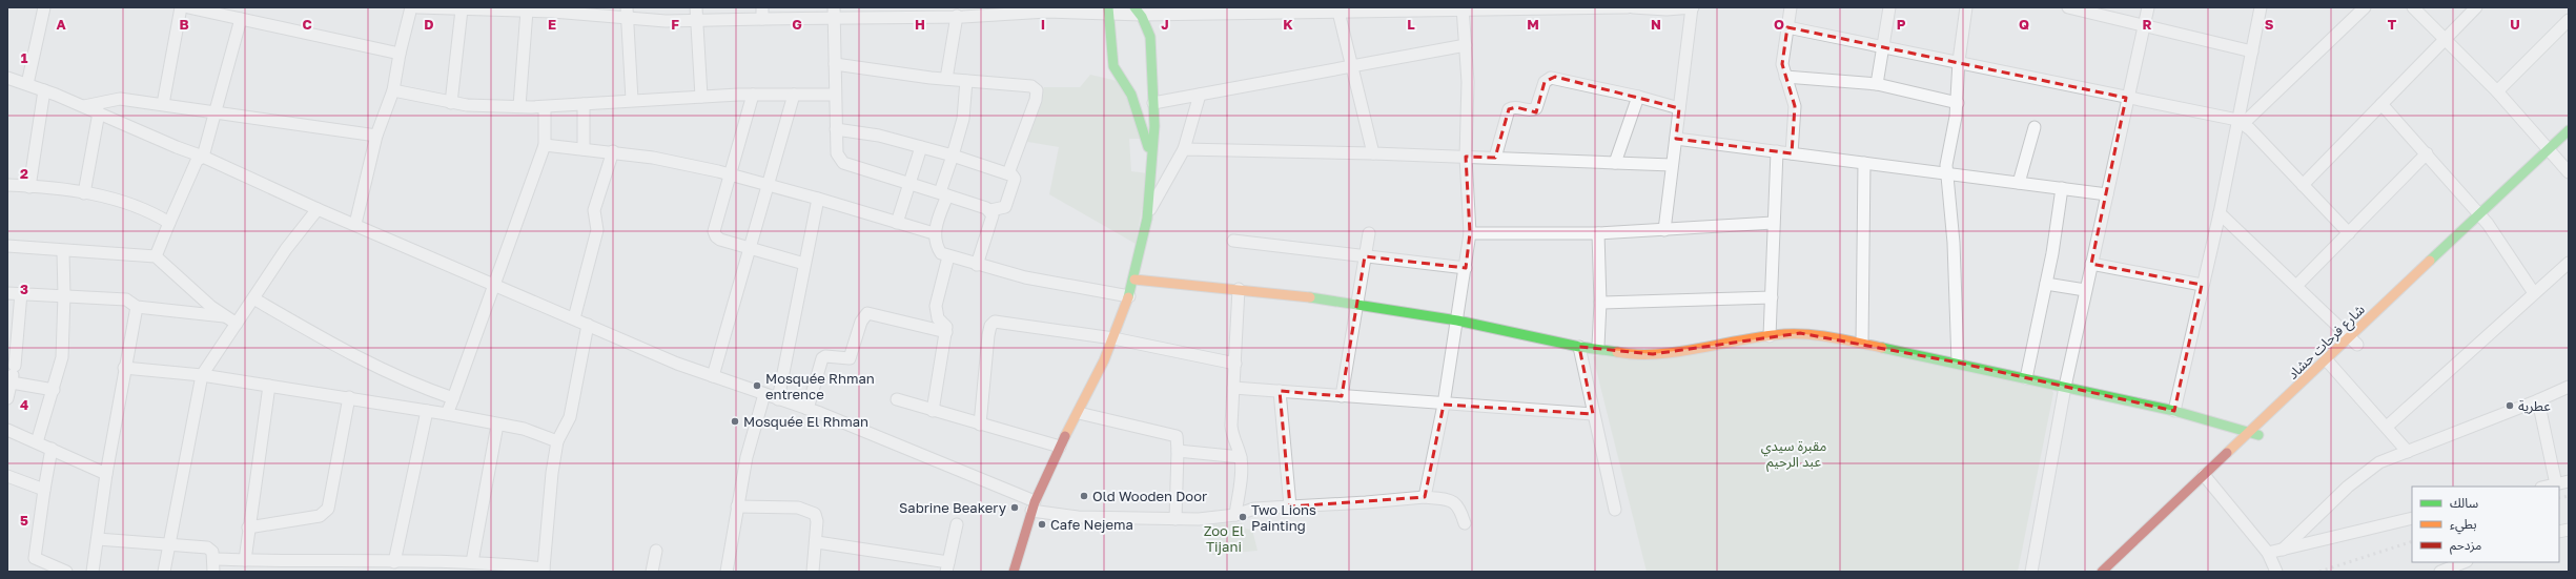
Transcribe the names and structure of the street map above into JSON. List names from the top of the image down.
{
  "streets": {
    "street": ["شارع فرحات حشاد"]
  },
  "parks": ["مقبرة سيدي عبد الرحيم", "Zoo El Tijani"],
  "places": [
    "Mosquée Rhman entrence",
    "عطرية",
    "Mosquée El Rhman",
    "Old Wooden Door",
    "Sabrine Beakery",
    "Two Lions Painting",
    "Cafe Nejema"
  ],
  "legend": ["سالك", "بطيء", "مزدحم"],
  "grid": {
    "columns": [
      "A",
      "B",
      "C",
      "D",
      "E",
      "F",
      "G",
      "H",
      "I",
      "J",
      "K",
      "L",
      "M",
      "N",
      "O",
      "P",
      "Q",
      "R",
      "S",
      "T",
      "U"
    ],
    "rows": [
      "1",
      "2",
      "3",
      "4",
      "5"
    ]
  }
}
